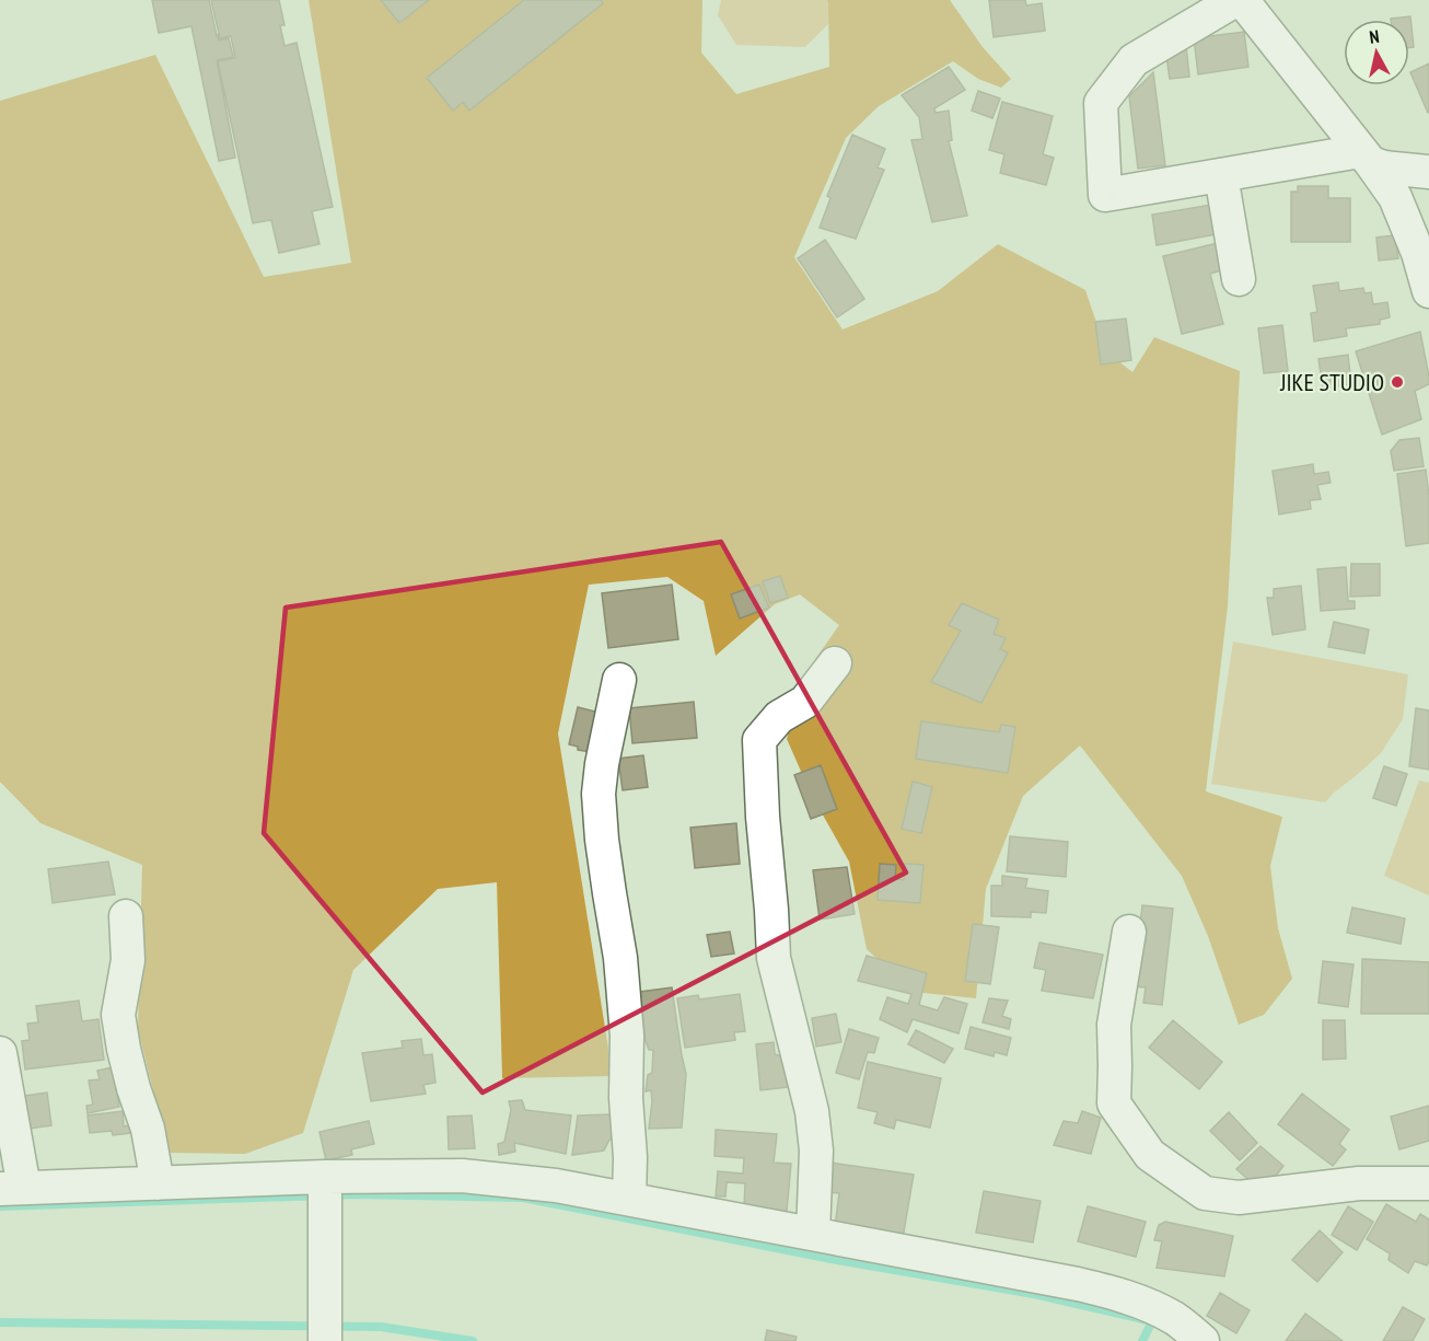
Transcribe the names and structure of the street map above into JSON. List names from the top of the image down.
{
  "places": ["JIKE STUDIO"],
  "north": "top"
}
